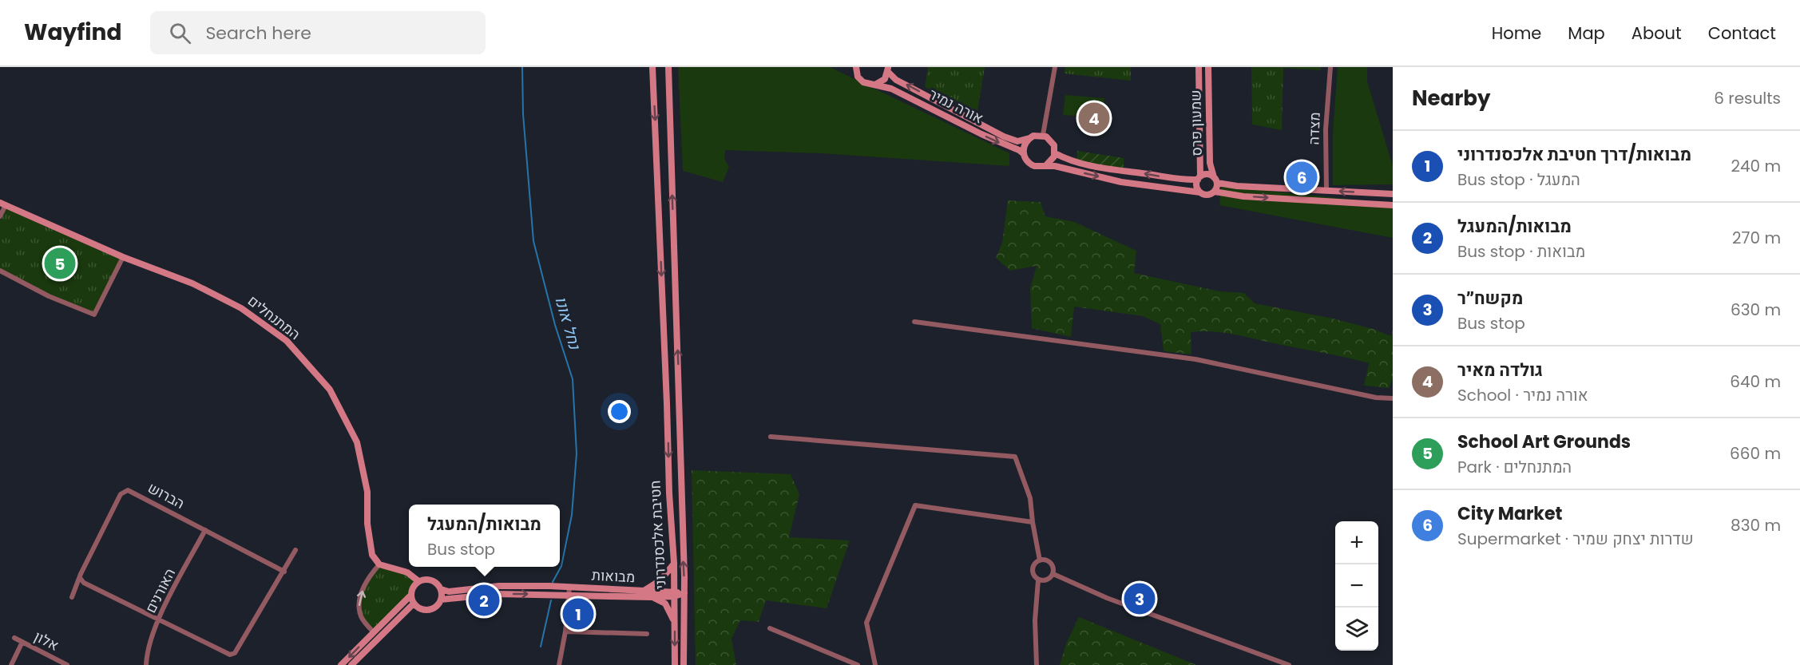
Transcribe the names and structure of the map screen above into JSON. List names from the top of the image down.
{
  "streets": {
    "street": [
      "אורה נמיר",
      "שמעון פרס",
      "מצדה",
      "המתנחלים",
      "הברוש",
      "חטיבת אלכסנדרוני",
      "מבואות",
      "האורנים",
      "אלון"
    ]
  },
  "crossings": [
    ["הברוש", "האורנים"],
    ["חטיבת אלכסנדרוני", "מבואות"]
  ],
  "water": ["נחל אונו"],
  "page": {
    "header": "Wayfind",
    "search": "Search here",
    "nav": [
      "Home",
      "Map",
      "About",
      "Contact"
    ],
    "heading": ["Nearby", "6 results"],
    "pins": [
      "4",
      "6",
      "5",
      "3",
      "2",
      "1"
    ],
    "list": [
      {
        "mark": "1",
        "name": "מבואות/דרך חטיבת אלכסנדרוני",
        "note": "Bus stop · המעגל",
        "value": "240 m"
      },
      {
        "mark": "2",
        "name": "מבואות/המעגל",
        "note": "Bus stop · מבואות",
        "value": "270 m"
      },
      {
        "mark": "3",
        "name": "מקשח״ר",
        "note": "Bus stop",
        "value": "630 m"
      },
      {
        "mark": "4",
        "name": "גולדה מאיר",
        "note": "School · אורה נמיר",
        "value": "640 m"
      },
      {
        "mark": "5",
        "name": "School Art Grounds",
        "note": "Park · המתנחלים",
        "value": "660 m"
      },
      {
        "mark": "6",
        "name": "City Market",
        "note": "Supermarket · שדרות יצחק שמיר",
        "value": "830 m"
      }
    ],
    "popup": ["מבואות/המעגל", "Bus stop"],
    "map_buttons": ["+", "−"]
  }
}
